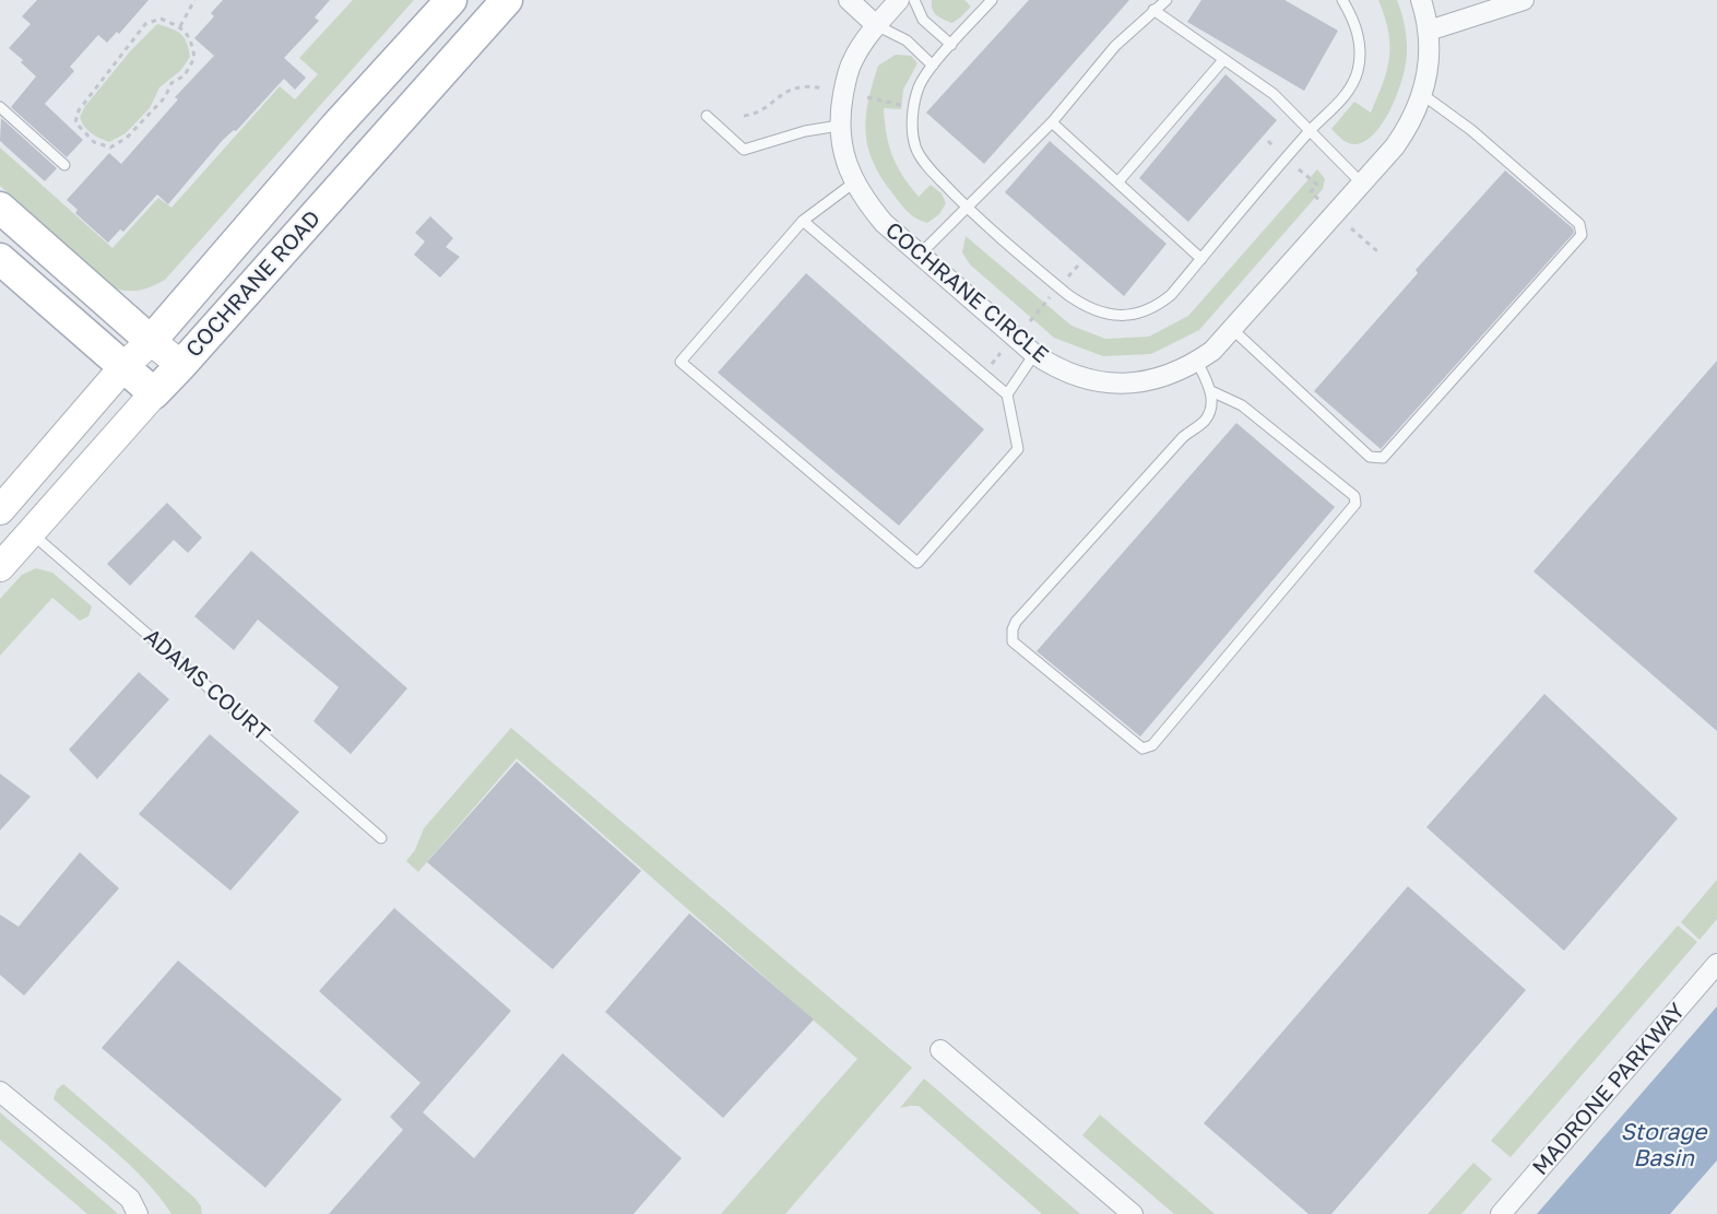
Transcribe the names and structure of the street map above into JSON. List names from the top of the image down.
{
  "streets": {
    "main road": ["COCHRANE ROAD"],
    "street": ["COCHRANE CIRCLE", "MADRONE PARKWAY"],
    "lane": ["ADAMS COURT"]
  },
  "crossings": [
    ["COCHRANE ROAD", "ADAMS COURT"]
  ],
  "water": ["Storage Basin"]
}
